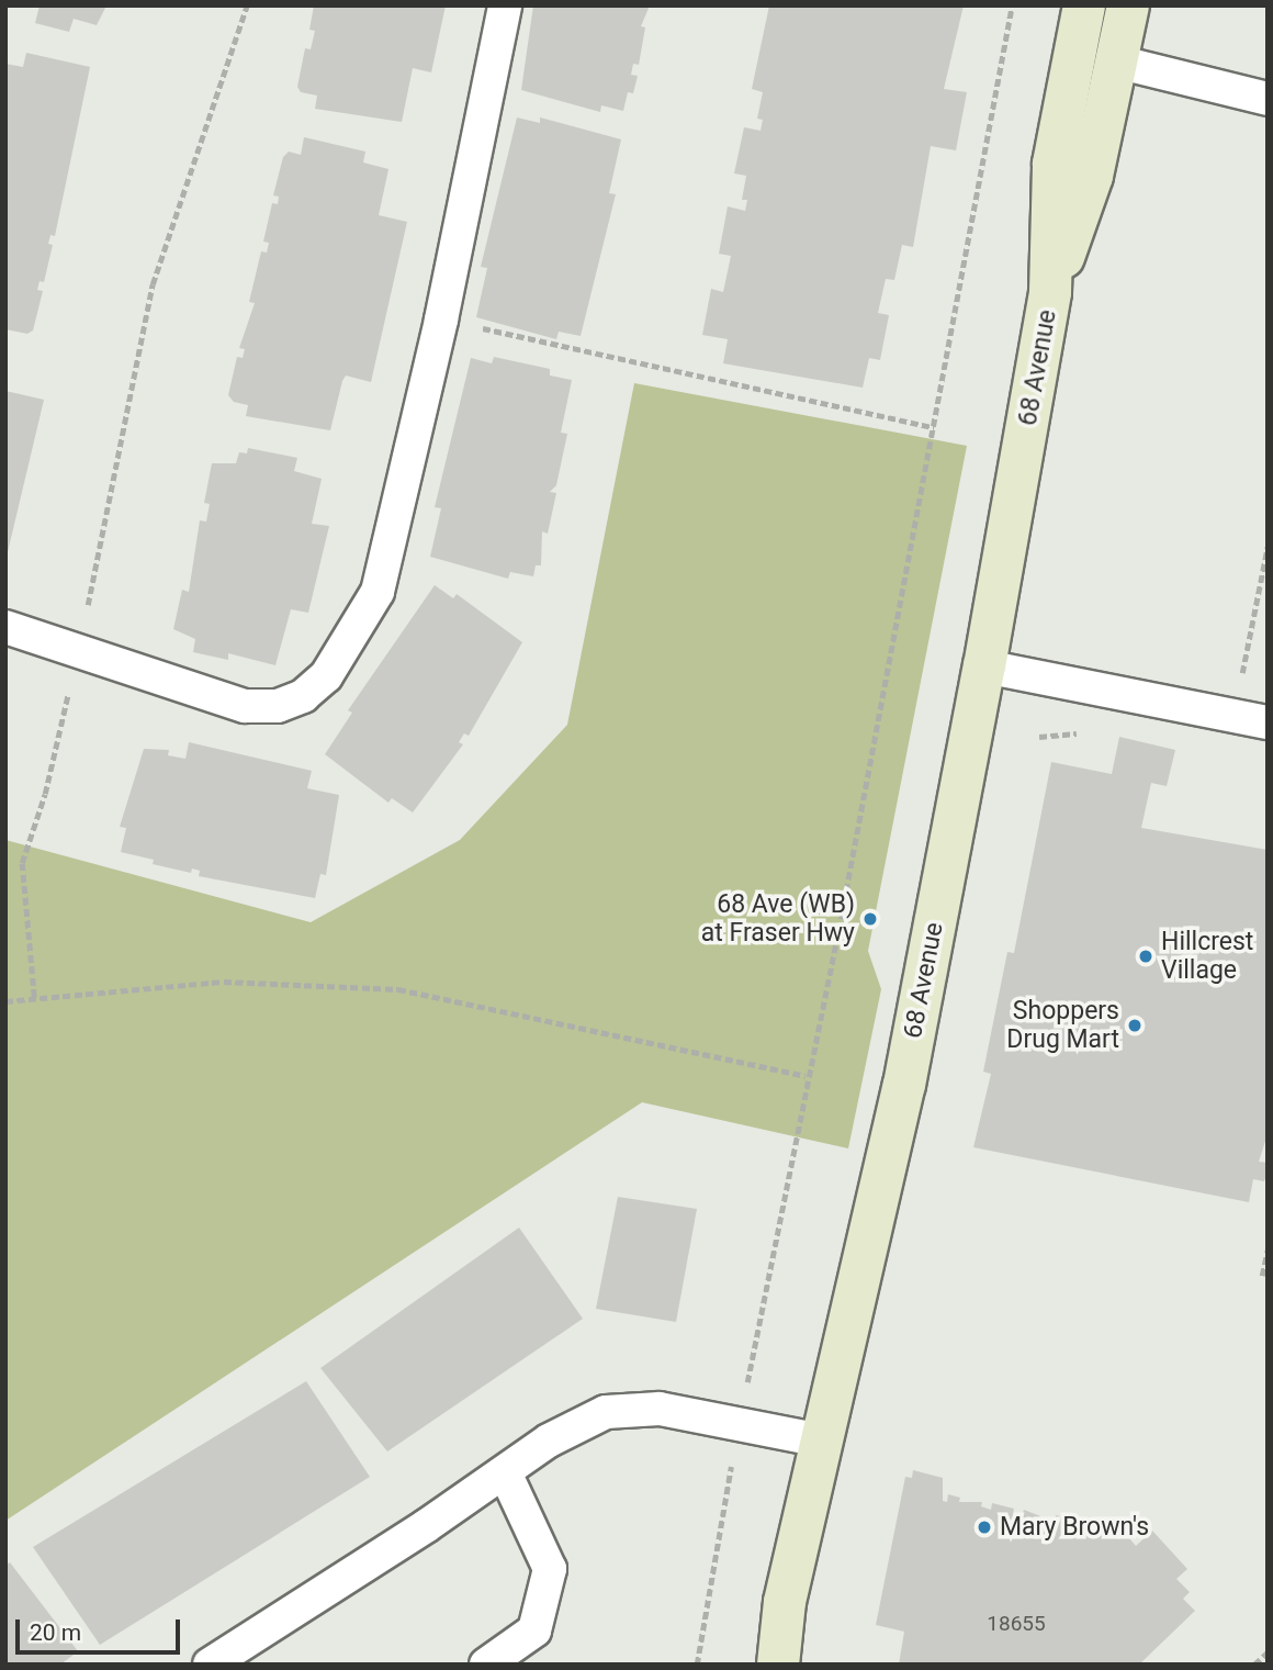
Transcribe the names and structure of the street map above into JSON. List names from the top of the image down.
{
  "streets": {
    "street": ["68 Avenue"]
  },
  "places": [
    "68 Ave (WB) at Fraser Hwy",
    "Hillcrest Village",
    "Shoppers Drug Mart",
    "Mary Brown's"
  ],
  "house_numbers": ["18655"],
  "scale_bar": "20 m"
}
